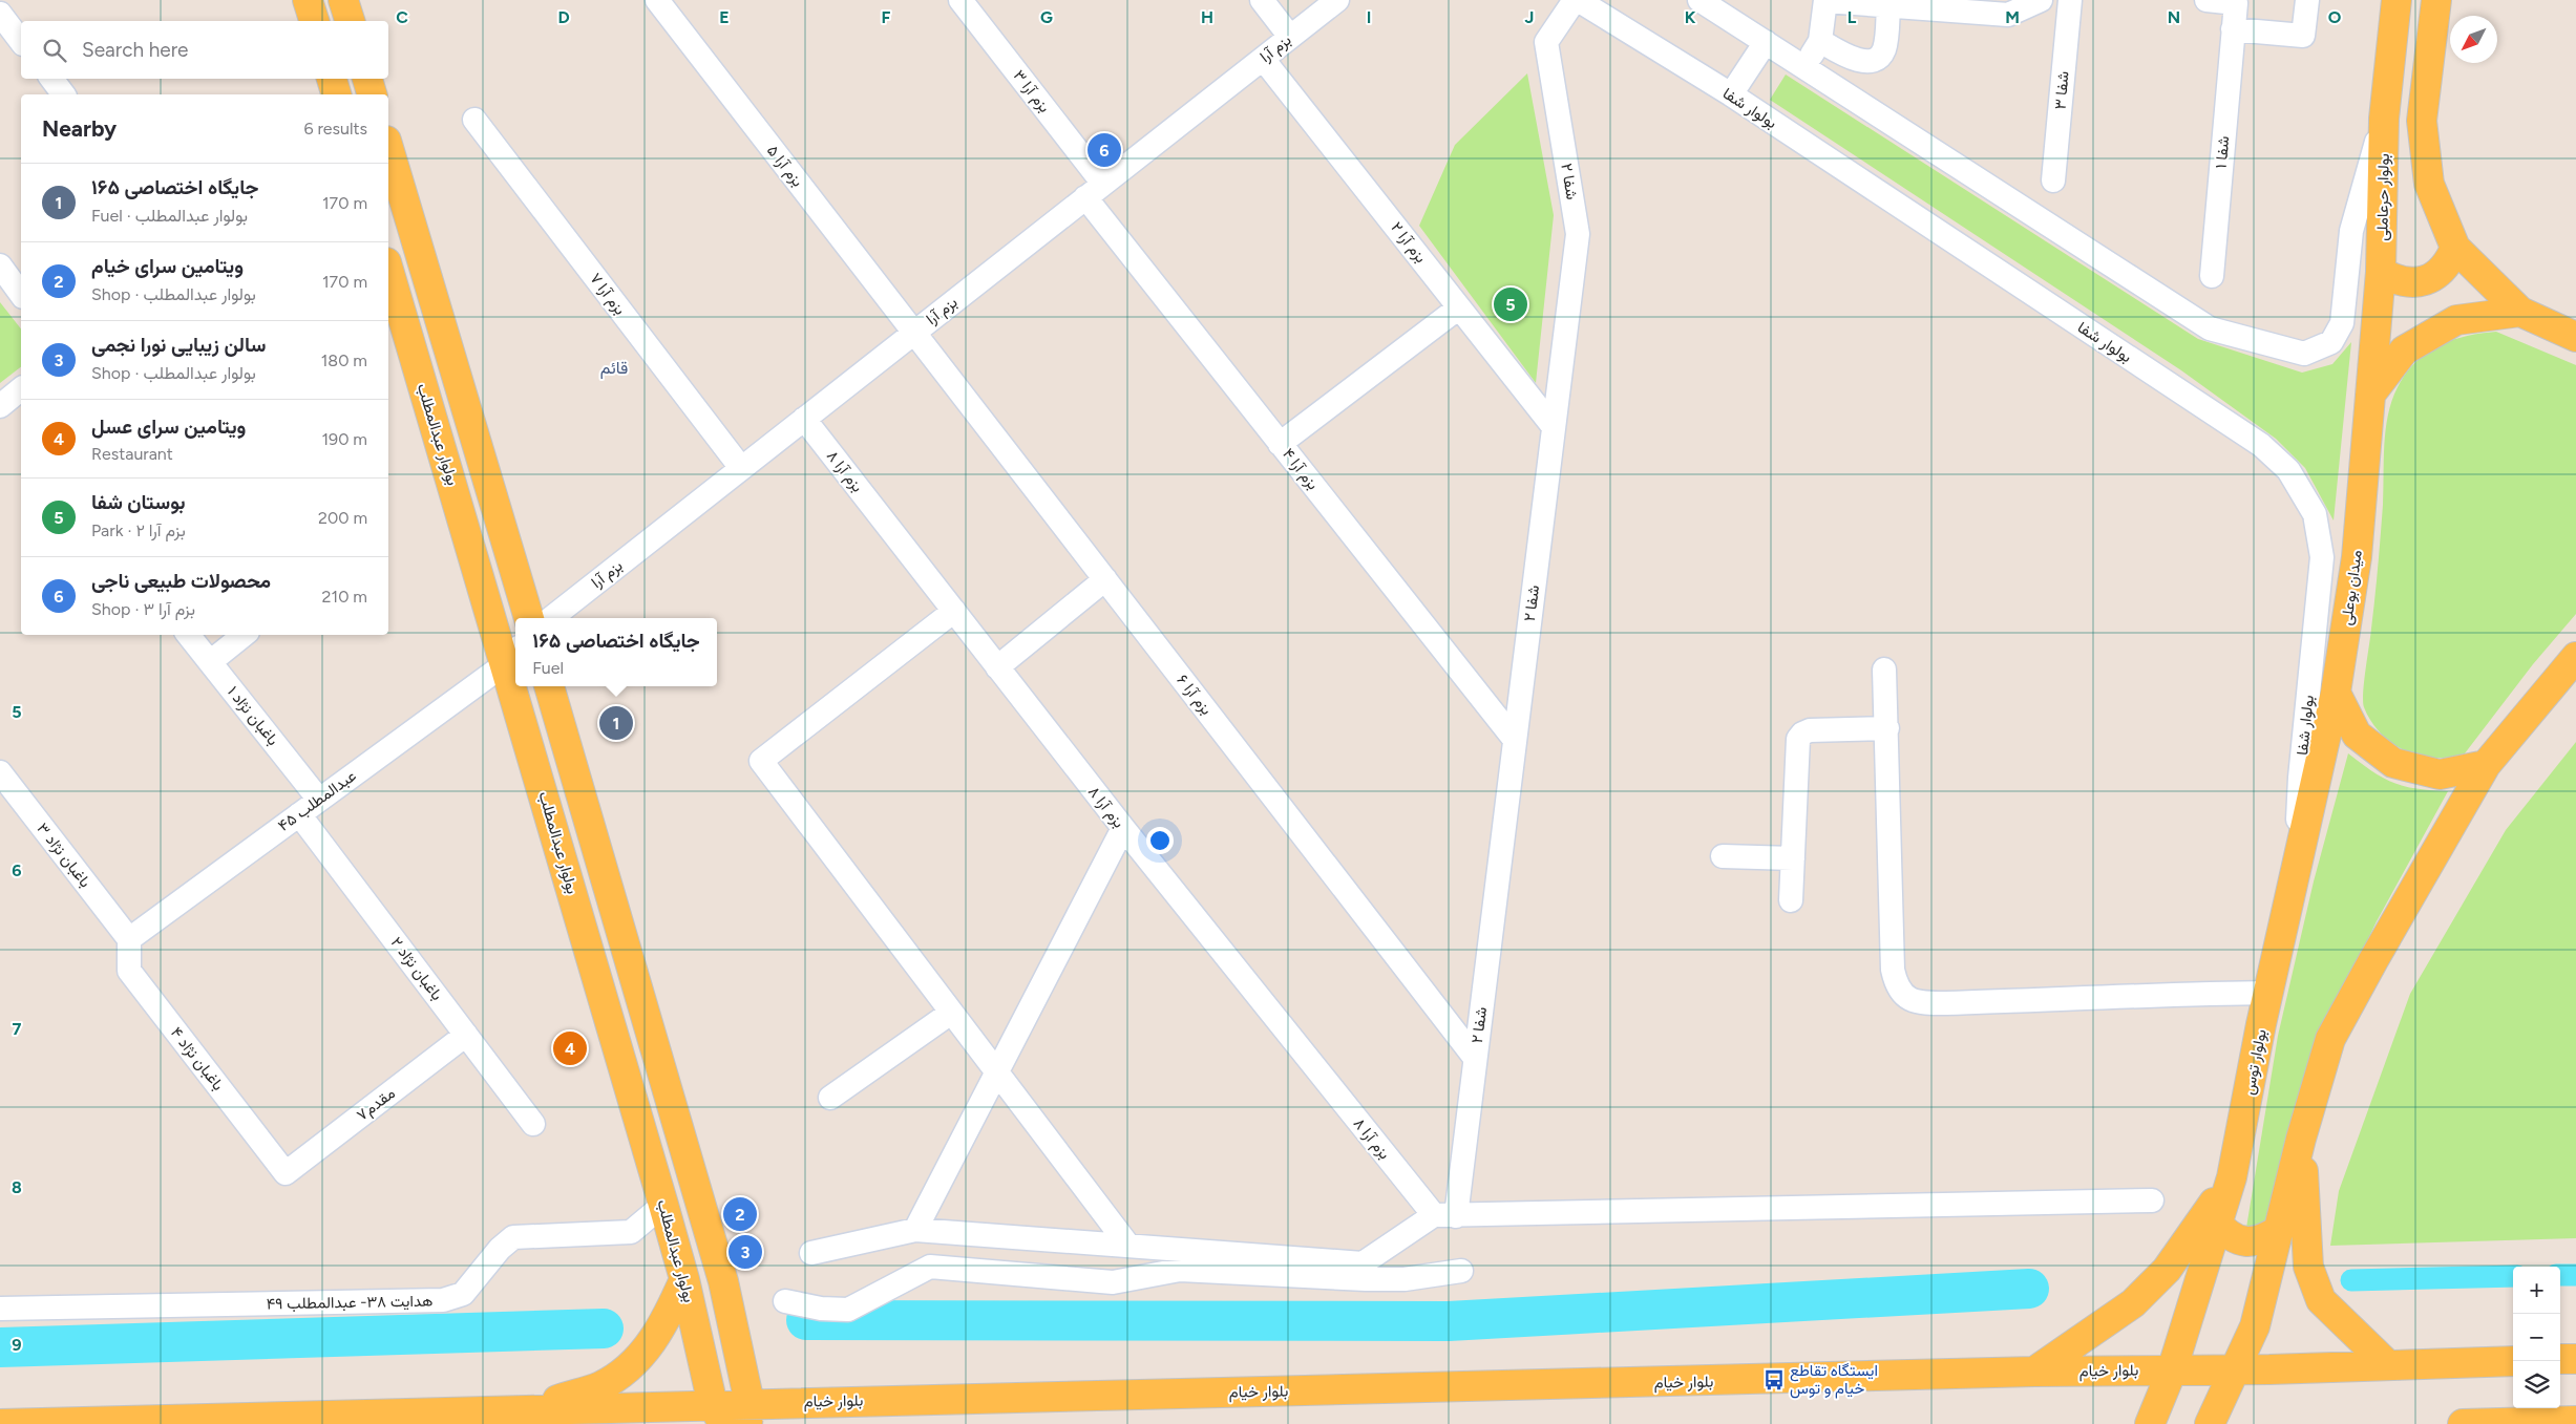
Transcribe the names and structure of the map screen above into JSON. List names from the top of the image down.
{
  "streets": {
    "main road": [
      "بولوار حرعاملی",
      "بولوار عبدالمطلب",
      "میدان بوعلی",
      "بولوار توس",
      "بلوار خیام"
    ],
    "street": [
      "بزم آرا",
      "شفا ۳",
      "بزم آرا ۳",
      "بولوار شفا",
      "شفا ۱",
      "بزم آرا ۵",
      "شفا ۲",
      "بزم آرا ۲",
      "بزم آرا ۷",
      "بزم آرا ۴",
      "بزم آرا ۸",
      "بزم آرا ۶",
      "باغبان نژاد ۱",
      "عبدالمطلب ۴۵",
      "باغبان نژاد ۳",
      "باغبان نژاد ۲",
      "باغبان نژاد ۴",
      "مقدم۷",
      "هدایت ۳۸- عبدالمطلب ۴۹"
    ]
  },
  "crossings": [
    ["بزم آرا", "بزم آرا ۳"],
    ["بزم آرا", "بزم آرا ۵"],
    ["بزم آرا", "بزم آرا ۲"],
    ["بزم آرا", "بزم آرا ۷"],
    ["بزم آرا", "بزم آرا ۴"],
    ["بزم آرا", "بزم آرا ۸"],
    ["بزم آرا", "بزم آرا ۶"],
    ["بزم آرا ۳", "بزم آرا ۴"],
    ["بولوار شفا", "شفا ۲"],
    ["بولوار شفا", "بولوار توس"],
    ["بزم آرا ۵", "بزم آرا ۶"],
    ["شفا ۲", "بزم آرا ۲"],
    ["شفا ۲", "بزم آرا ۴"],
    ["شفا ۲", "بزم آرا ۸"],
    ["شفا ۲", "بزم آرا ۶"],
    ["بولوار حرعاملی", "میدان بوعلی"],
    ["بولوار عبدالمطلب", "عبدالمطلب ۴۵"],
    ["بولوار عبدالمطلب", "هدایت ۳۸- عبدالمطلب ۴۹"],
    ["بولوار عبدالمطلب", "بلوار خیام"],
    ["میدان بوعلی", "بولوار توس"],
    ["باغبان نژاد ۱", "عبدالمطلب ۴۵"],
    ["عبدالمطلب ۴۵", "باغبان نژاد ۳"],
    ["عبدالمطلب ۴۵", "باغبان نژاد ۲"],
    ["عبدالمطلب ۴۵", "باغبان نژاد ۴"],
    ["باغبان نژاد ۳", "باغبان نژاد ۴"],
    ["باغبان نژاد ۲", "مقدم۷"],
    ["باغبان نژاد ۴", "مقدم۷"],
    ["بولوار توس", "بلوار خیام"]
  ],
  "districts": ["قائم"],
  "places": {
    "bus stop": ["ایستگاه تقاطع خیام و توس"]
  },
  "north": "bottom left",
  "page": {
    "search": "Search here",
    "heading": ["Nearby", "6 results"],
    "pins": [
      "6",
      "5",
      "1",
      "4",
      "2",
      "3"
    ],
    "list": [
      {
        "mark": "1",
        "name": "جایگاه اختصاصی ۱۶۵",
        "note": "Fuel · بولوار عبدالمطلب",
        "value": "170 m"
      },
      {
        "mark": "2",
        "name": "ویتامین سرای خیام",
        "note": "Shop · بولوار عبدالمطلب",
        "value": "170 m"
      },
      {
        "mark": "3",
        "name": "سالن زیبایی نورا نجمی",
        "note": "Shop · بولوار عبدالمطلب",
        "value": "180 m"
      },
      {
        "mark": "4",
        "name": "ویتامین سرای عسل",
        "note": "Restaurant",
        "value": "190 m"
      },
      {
        "mark": "5",
        "name": "بوستان شفا",
        "note": "Park · بزم آرا ۲",
        "value": "200 m"
      },
      {
        "mark": "6",
        "name": "محصولات طبیعی ناجی",
        "note": "Shop · بزم آرا ۳",
        "value": "210 m"
      }
    ],
    "popup": ["جایگاه اختصاصی ۱۶۵", "Fuel"],
    "map_buttons": ["+", "−"]
  },
  "grid": {
    "columns": [
      "C",
      "D",
      "E",
      "F",
      "G",
      "H",
      "I",
      "J",
      "K",
      "L",
      "M",
      "N",
      "O"
    ],
    "rows": [
      "5",
      "6",
      "7",
      "8",
      "9"
    ]
  }
}
